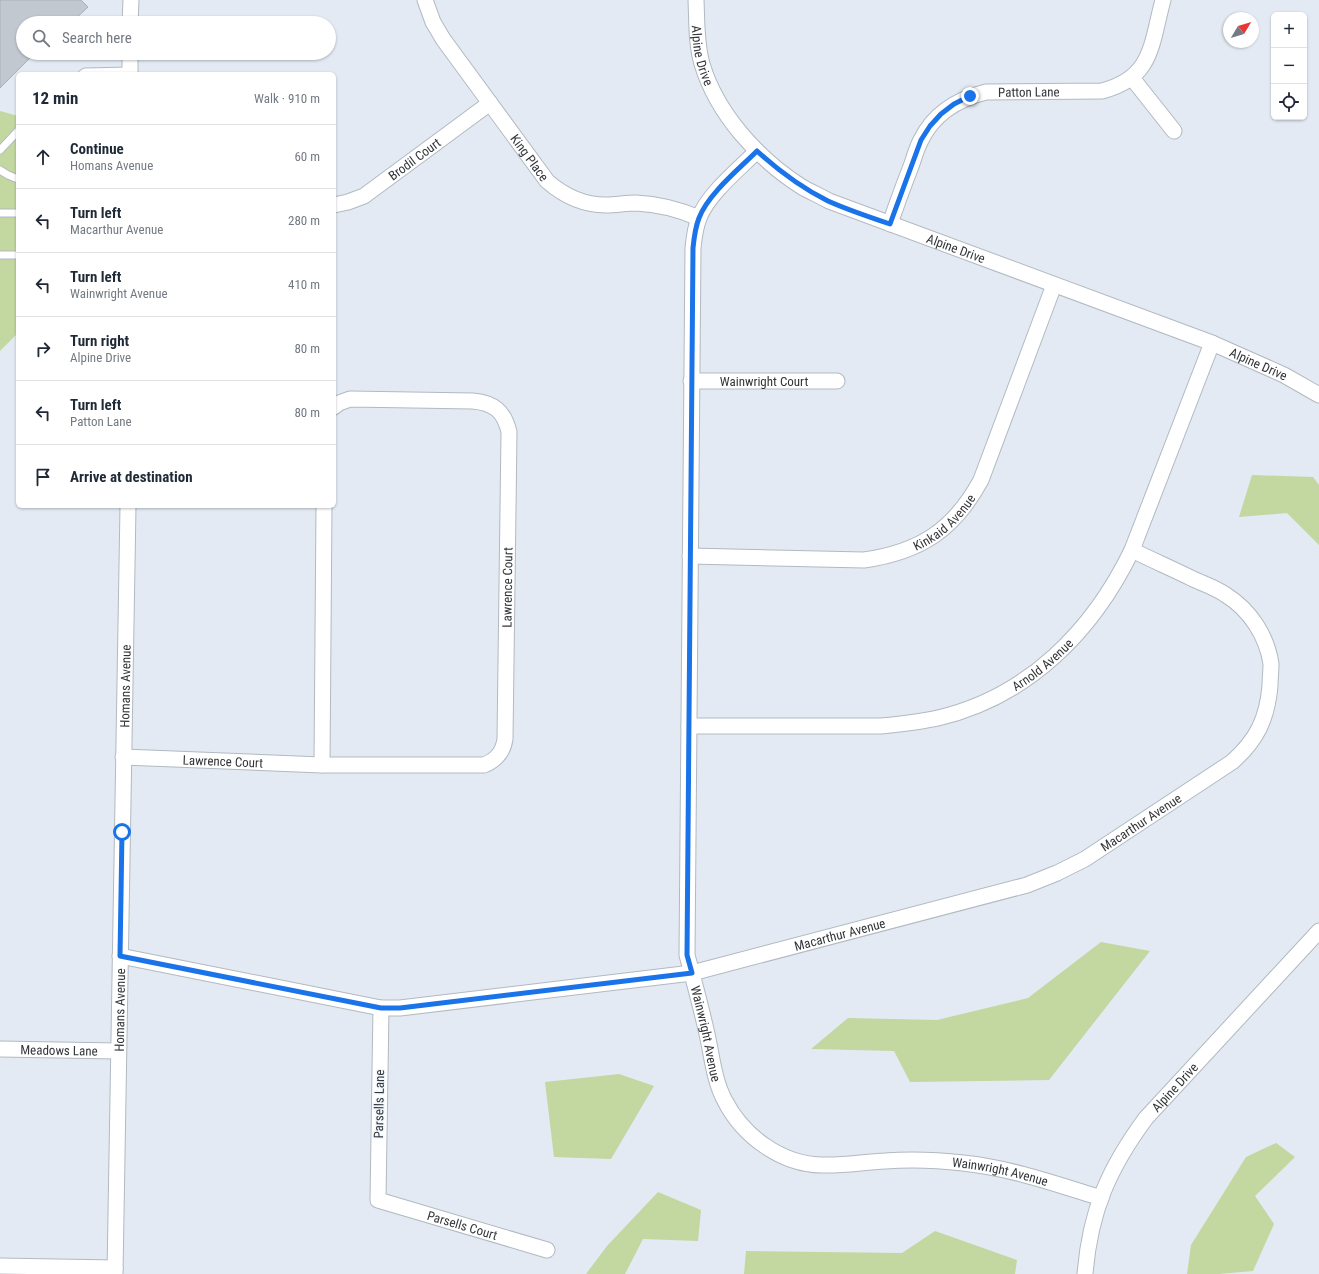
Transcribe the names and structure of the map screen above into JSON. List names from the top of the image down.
{
  "streets": {
    "street": [
      "Alpine Drive",
      "Patton Lane",
      "King Place",
      "Brodil Court",
      "Wainwright Court",
      "Kinkaid Avenue",
      "Lawrence Court",
      "Arnold Avenue",
      "Homans Avenue",
      "Macarthur Avenue",
      "Wainwright Avenue",
      "Meadows Lane",
      "Parsells Lane",
      "Parsells Court"
    ]
  },
  "crossings": [
    ["Alpine Drive", "Patton Lane"],
    ["Alpine Drive", "Kinkaid Avenue"],
    ["Alpine Drive", "Arnold Avenue"],
    ["Alpine Drive", "Wainwright Avenue"],
    ["King Place", "Brodil Court"],
    ["King Place", "Wainwright Avenue"],
    ["Wainwright Court", "Wainwright Avenue"],
    ["Kinkaid Avenue", "Wainwright Avenue"],
    ["Lawrence Court", "Homans Avenue"],
    ["Arnold Avenue", "Macarthur Avenue"],
    ["Arnold Avenue", "Wainwright Avenue"],
    ["Homans Avenue", "Macarthur Avenue"],
    ["Homans Avenue", "Meadows Lane"],
    ["Macarthur Avenue", "Wainwright Avenue"],
    ["Macarthur Avenue", "Parsells Lane"],
    ["Parsells Lane", "Parsells Court"]
  ],
  "north": "top right",
  "page": {
    "map_buttons": ["+", "−"],
    "search": "Search here",
    "heading": ["12 min", "Walk · 910 m"],
    "list": [
      ["Continue", "Homans Avenue", "60 m"],
      ["Turn left", "Macarthur Avenue", "280 m"],
      ["Turn left", "Wainwright Avenue", "410 m"],
      ["Turn right", "Alpine Drive", "80 m"],
      ["Turn left", "Patton Lane", "80 m"],
      "Arrive at destination"
    ]
  }
}
